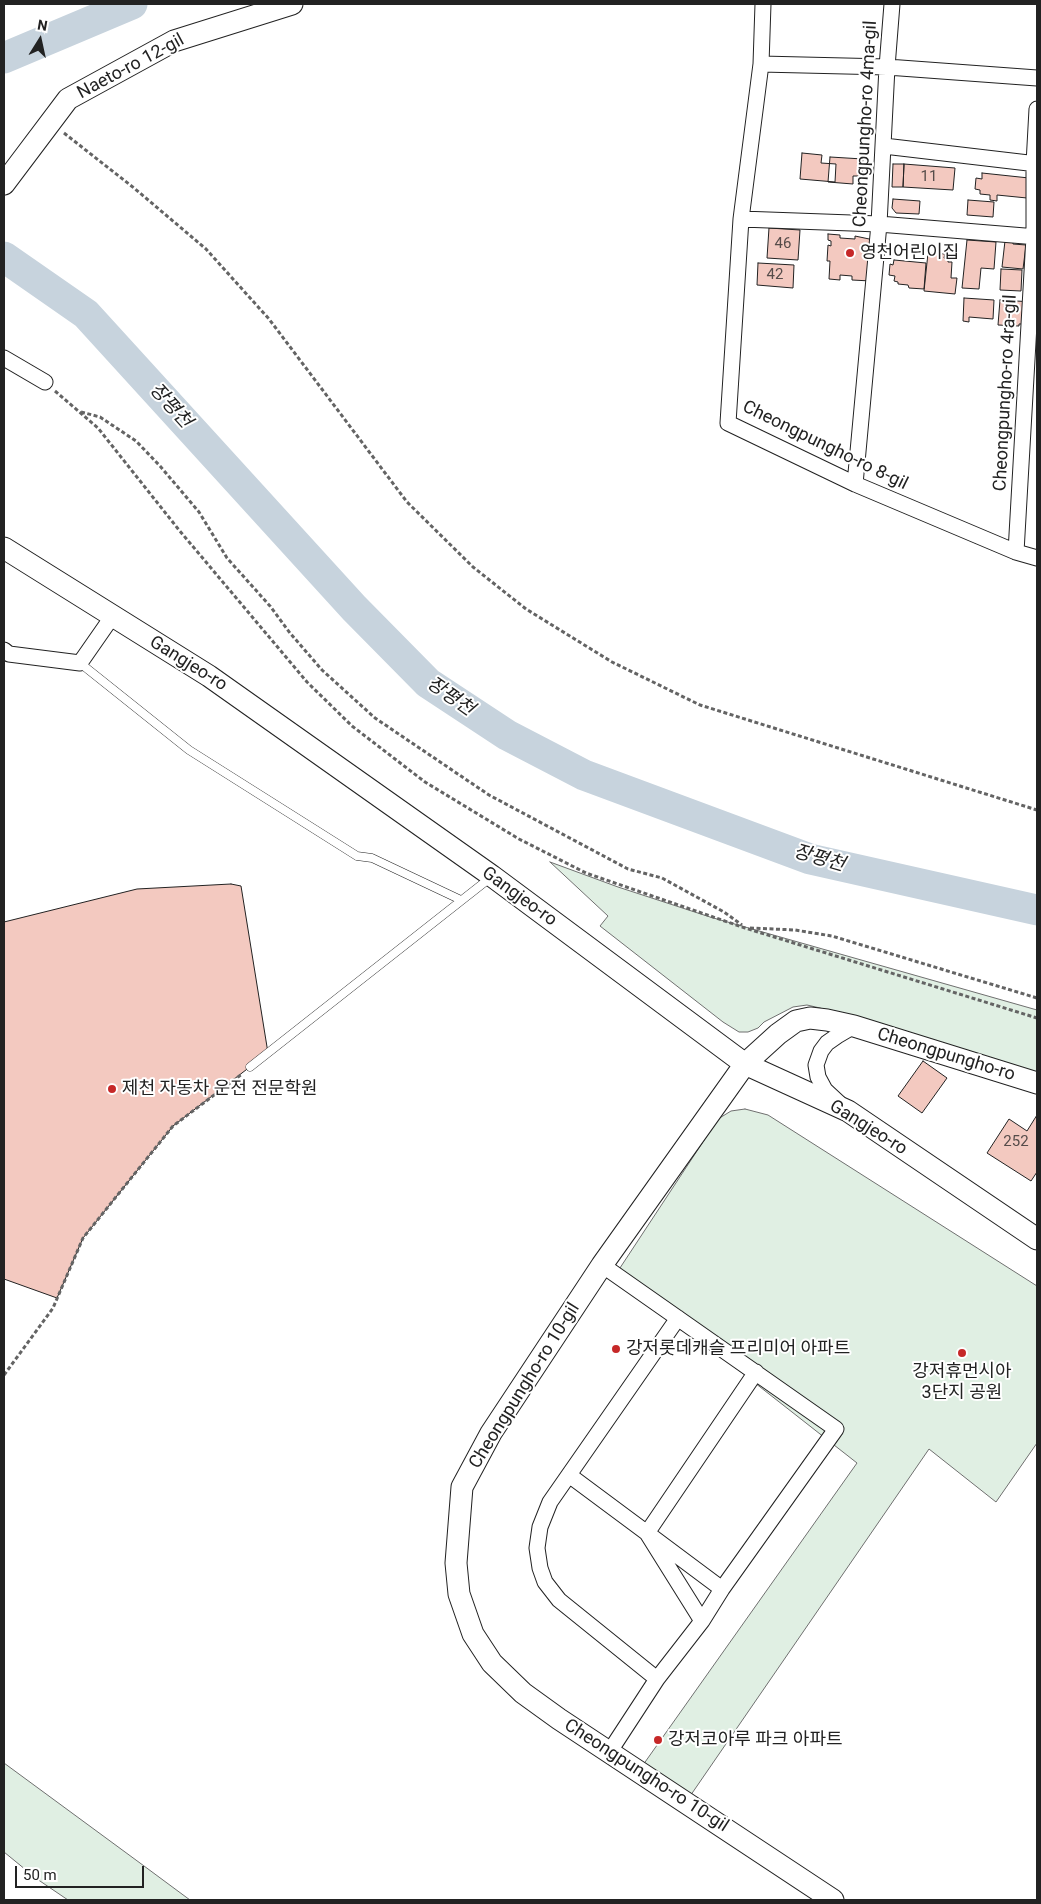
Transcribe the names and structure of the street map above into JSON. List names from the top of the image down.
{
  "streets": {
    "street": [
      "Naeto-ro 12-gil",
      "Cheongpungho-ro 4ma-gil",
      "Cheongpungho-ro 4ra-gil",
      "Cheongpungho-ro 8-gil",
      "Gangjeo-ro",
      "Cheongpungho-ro",
      "Cheongpungho-ro 10-gil"
    ]
  },
  "crossings": [
    ["Cheongpungho-ro 4ma-gil", "Cheongpungho-ro 8-gil"],
    ["Cheongpungho-ro 4ra-gil", "Cheongpungho-ro 8-gil"],
    ["Gangjeo-ro", "Cheongpungho-ro"],
    ["Gangjeo-ro", "Cheongpungho-ro 10-gil"],
    ["Cheongpungho-ro", "Cheongpungho-ro 10-gil"]
  ],
  "water": ["장평천"],
  "places": [
    "영천어린이집",
    "제천 자동차 운전 전문학원",
    "강저롯데캐슬 프리미어 아파트",
    "강저휴먼시아 3단지 공원",
    "강저코아루 파크 아파트"
  ],
  "house_numbers": [
    "11",
    "46",
    "42",
    "252"
  ],
  "scale_bar": "50 m",
  "north": "top"
}
